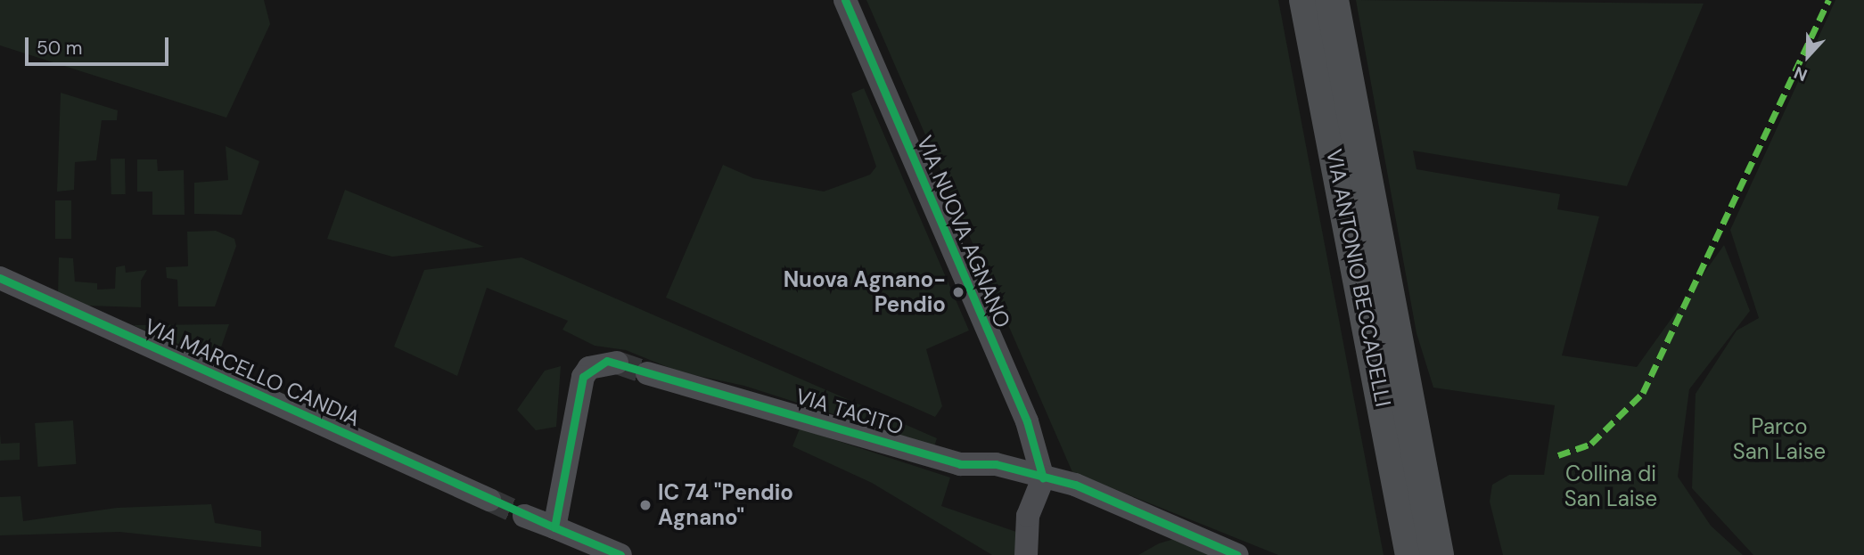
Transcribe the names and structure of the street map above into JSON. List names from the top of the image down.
{
  "streets": {
    "main road": ["VIA ANTONIO BECCADELLI"],
    "street": ["VIA NUOVA AGNANO", "VIA MARCELLO CANDIA", "VIA TACITO"]
  },
  "crossings": [
    ["VIA NUOVA AGNANO", "VIA TACITO"]
  ],
  "parks": ["Parco San Laise", "Collina di San Laise"],
  "places": ["Nuova Agnano- Pendio", "IC 74 \"Pendio Agnano\""],
  "scale_bar": "50 m",
  "north": "bottom"
}
